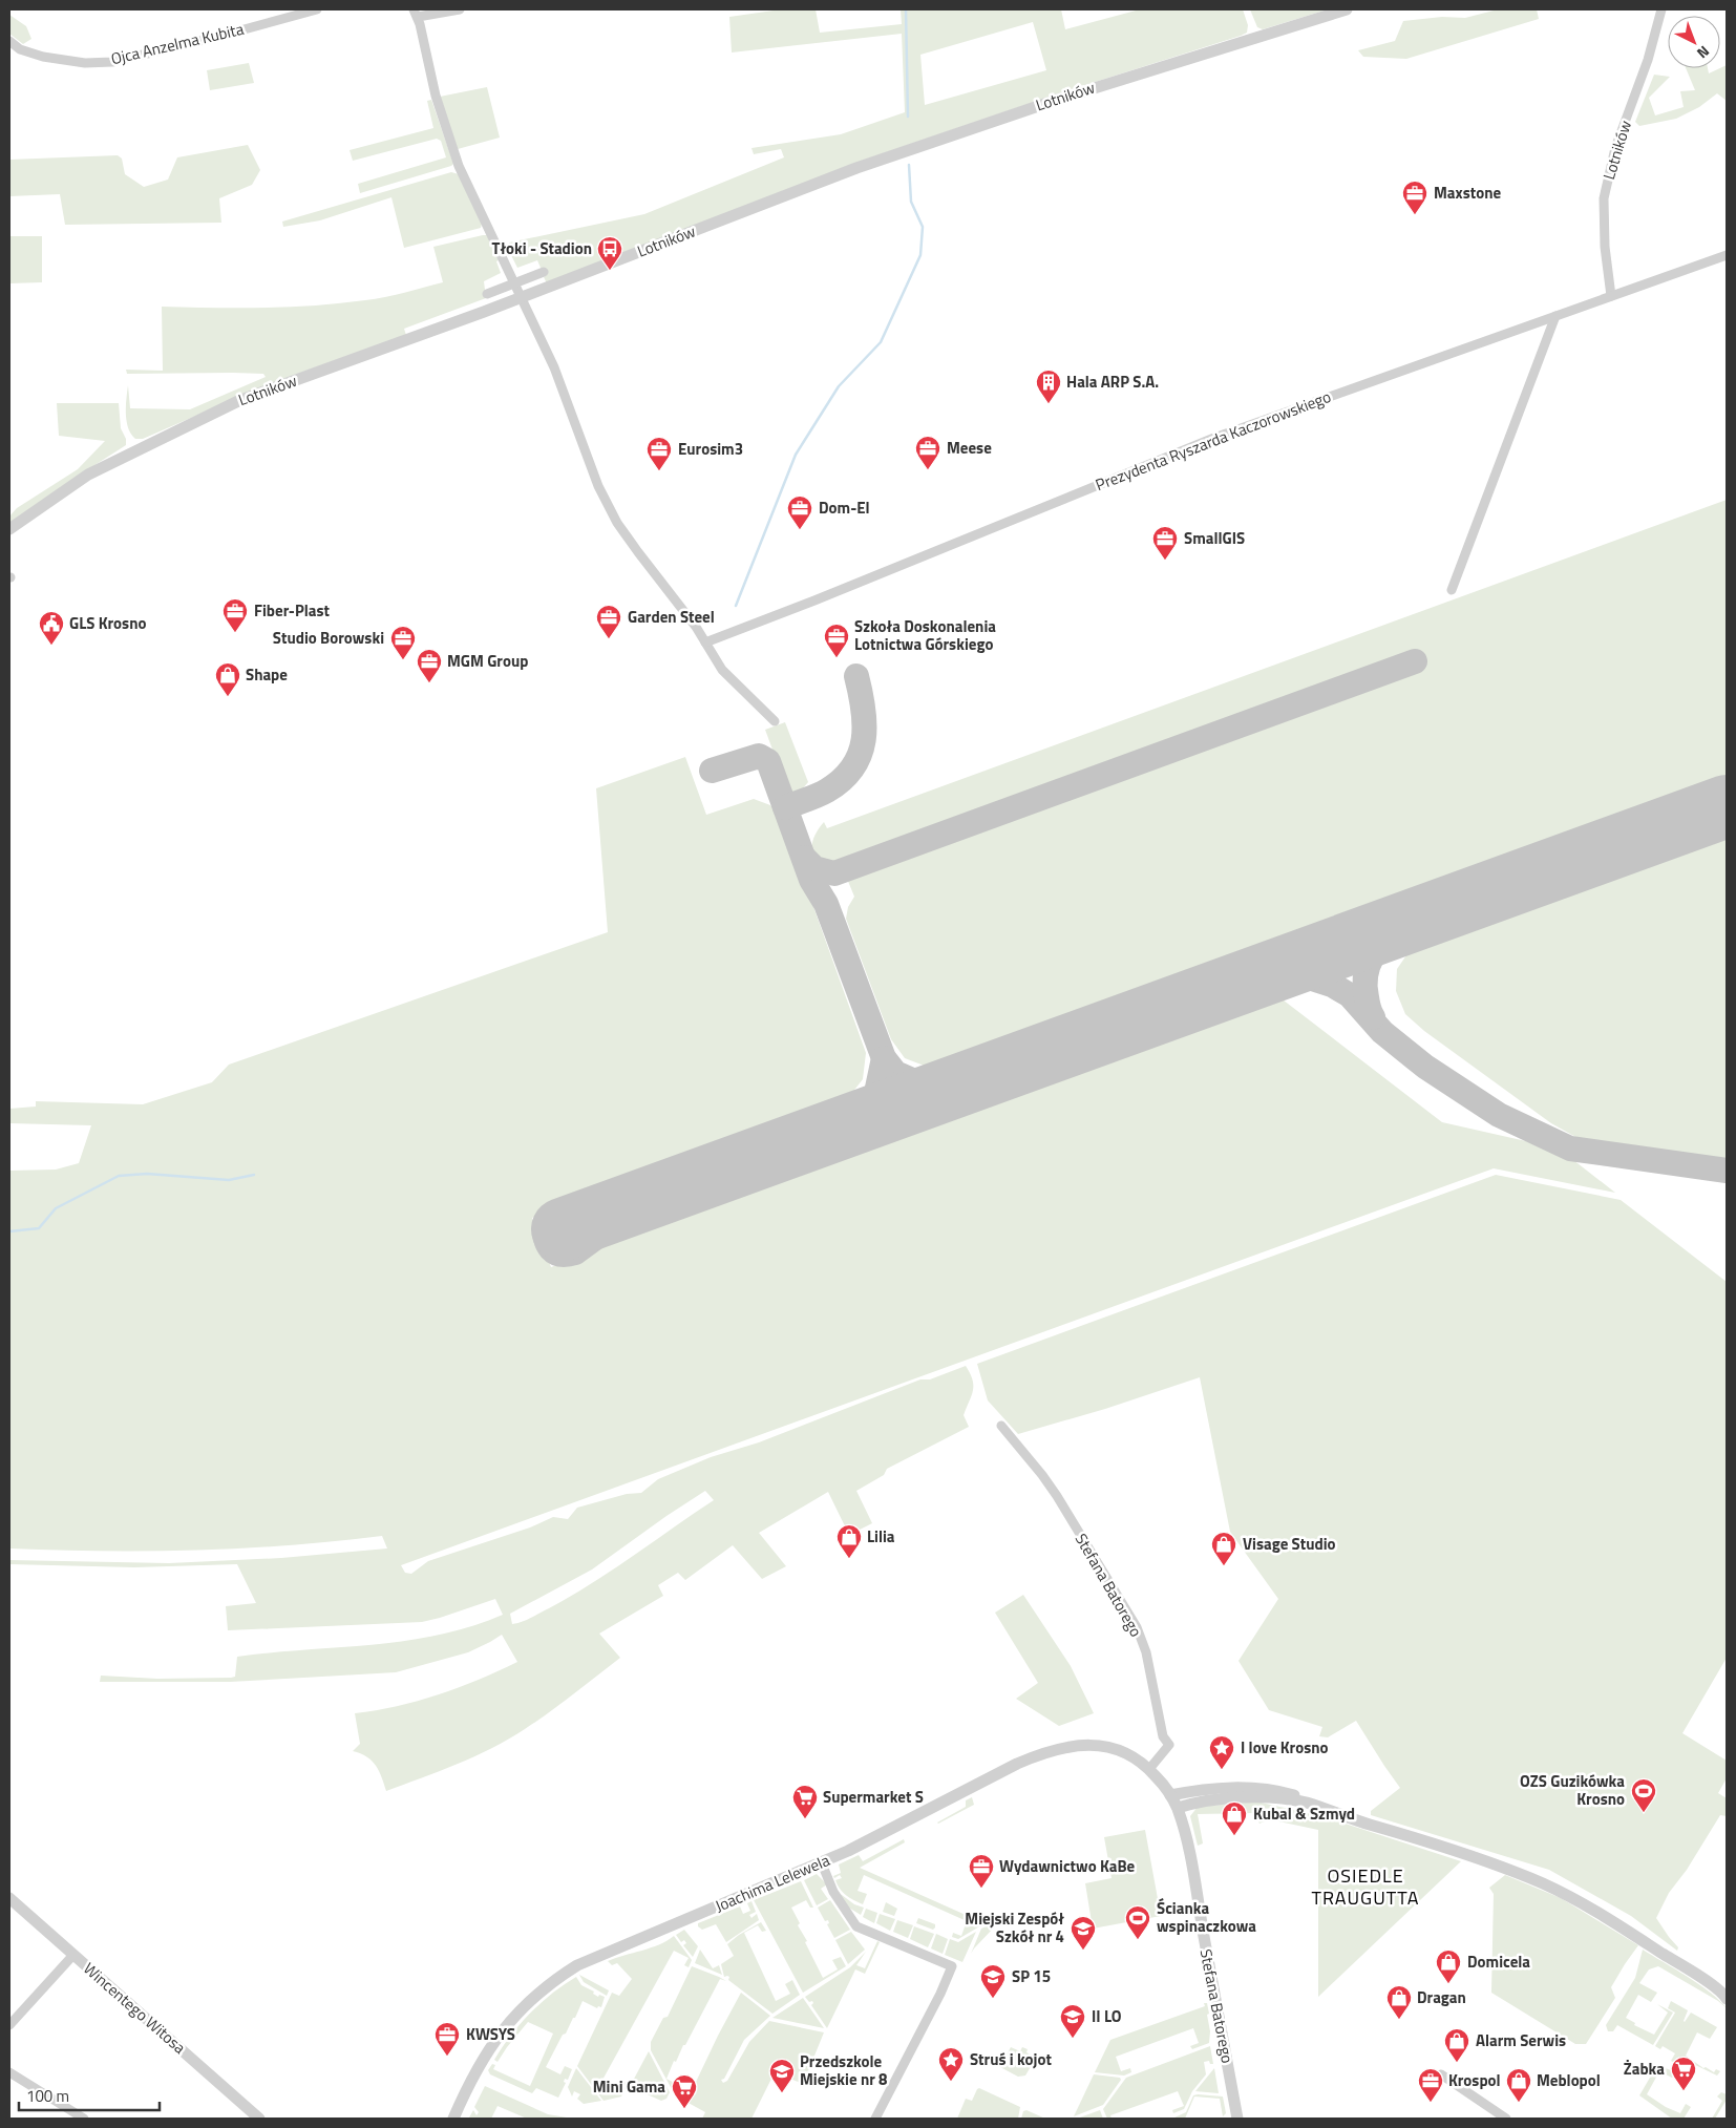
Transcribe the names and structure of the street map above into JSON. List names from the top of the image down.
{
  "streets": {
    "street": [
      "Ojca Anzelma Kubita",
      "Lotników",
      "Prezydenta Ryszarda Kaczorowskiego",
      "Stefana Batorego",
      "Joachima Lelewela",
      "Wincentego Witosa"
    ]
  },
  "crossings": [
    ["Lotników", "Prezydenta Ryszarda Kaczorowskiego"],
    ["Stefana Batorego", "Joachima Lelewela"]
  ],
  "districts": ["OSIEDLE TRAUGUTTA"],
  "places": {
    "office": [
      "Maxstone",
      "Meese",
      "Eurosim3",
      "Dom-El",
      "SmallGIS",
      "Fiber-Plast",
      "Garden Steel",
      "Szkoła Doskonalenia Lotnictwa Górskiego",
      "Studio Borowski",
      "MGM Group",
      "Wydawnictwo KaBe",
      "KWSYS",
      "Krospol"
    ],
    "bus stop": ["Tłoki - Stadion"],
    "building": ["Hala ARP S.A."],
    "public building": ["GLS Krosno"],
    "shop": [
      "Shape",
      "Lilia",
      "Visage Studio",
      "Kubal & Szmyd",
      "Domicela",
      "Dragan",
      "Alarm Serwis",
      "Meblopol"
    ],
    "place": ["I love Krosno", "Struś i kojot"],
    "sports": ["OZS Guzikówka Krosno", "Ścianka wspinaczkowa"],
    "supermarket": ["Supermarket S", "Żabka", "Mini Gama"],
    "school or university": [
      "Miejski Zespół Szkół nr 4",
      "SP 15",
      "II LO",
      "Przedszkole Miejskie nr 8"
    ]
  },
  "scale_bar": "100 m",
  "north": "bottom right"
}
